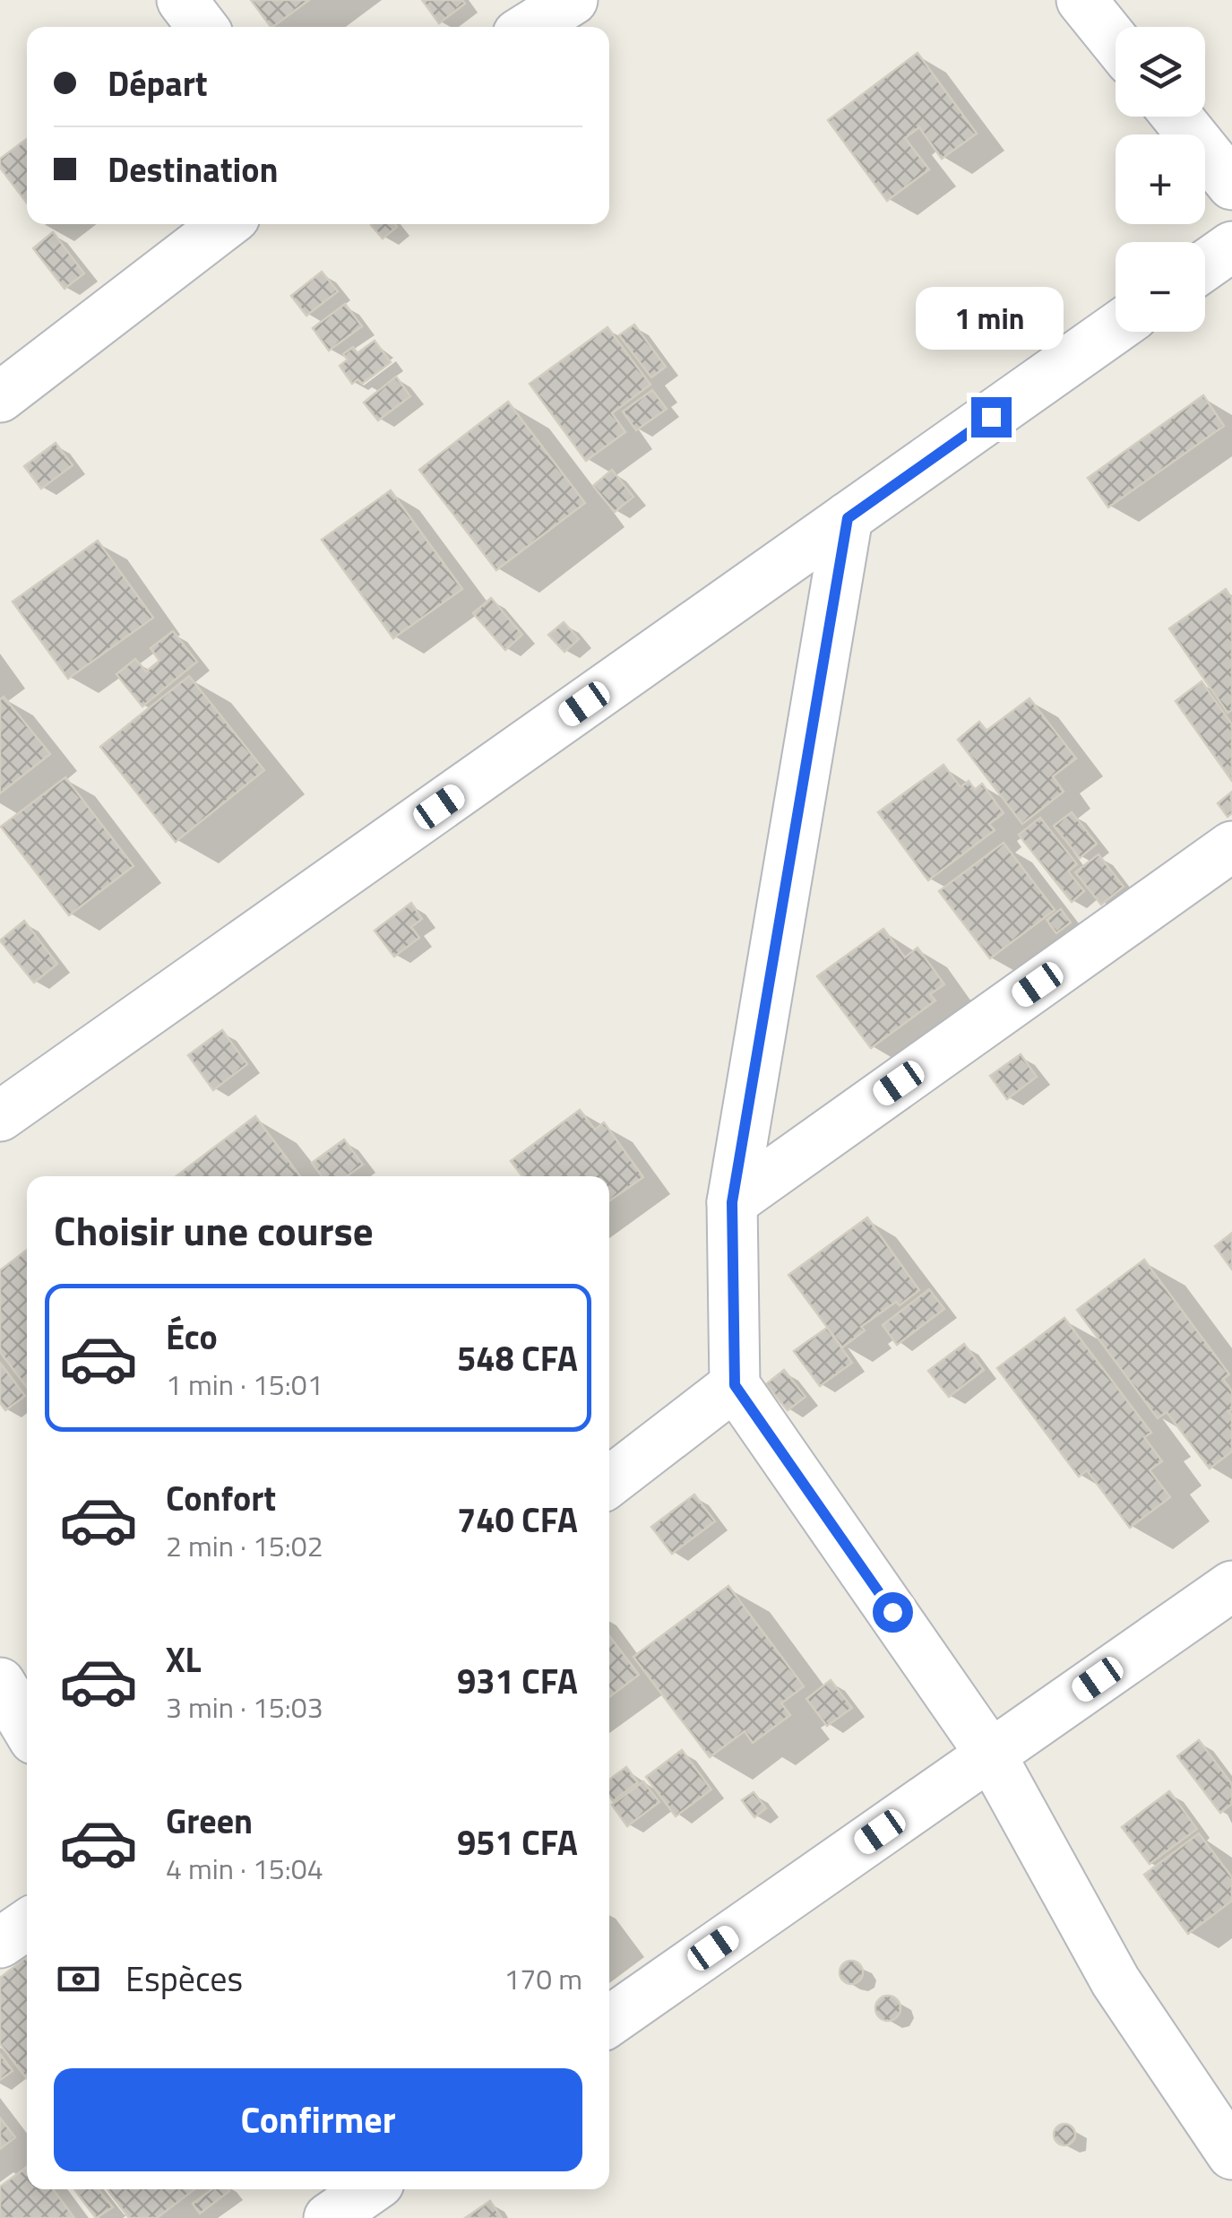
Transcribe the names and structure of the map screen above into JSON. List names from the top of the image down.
{
  "page": {
    "map_buttons": ["+", "−"],
    "banner": ["Départ", "Destination"],
    "bubble": "1 min",
    "heading": "Choisir une course",
    "list": [
      {
        "name": "Éco",
        "note": "1 min · 15:01",
        "value": "548 CFA"
      },
      {
        "name": "Confort",
        "note": "2 min · 15:02",
        "value": "740 CFA"
      },
      {
        "name": "XL",
        "note": "3 min · 15:03",
        "value": "931 CFA"
      },
      {
        "name": "Green",
        "note": "4 min · 15:04",
        "value": "951 CFA"
      }
    ],
    "pay": ["Espèces", "170 m"],
    "buttons": "Confirmer"
  }
}
